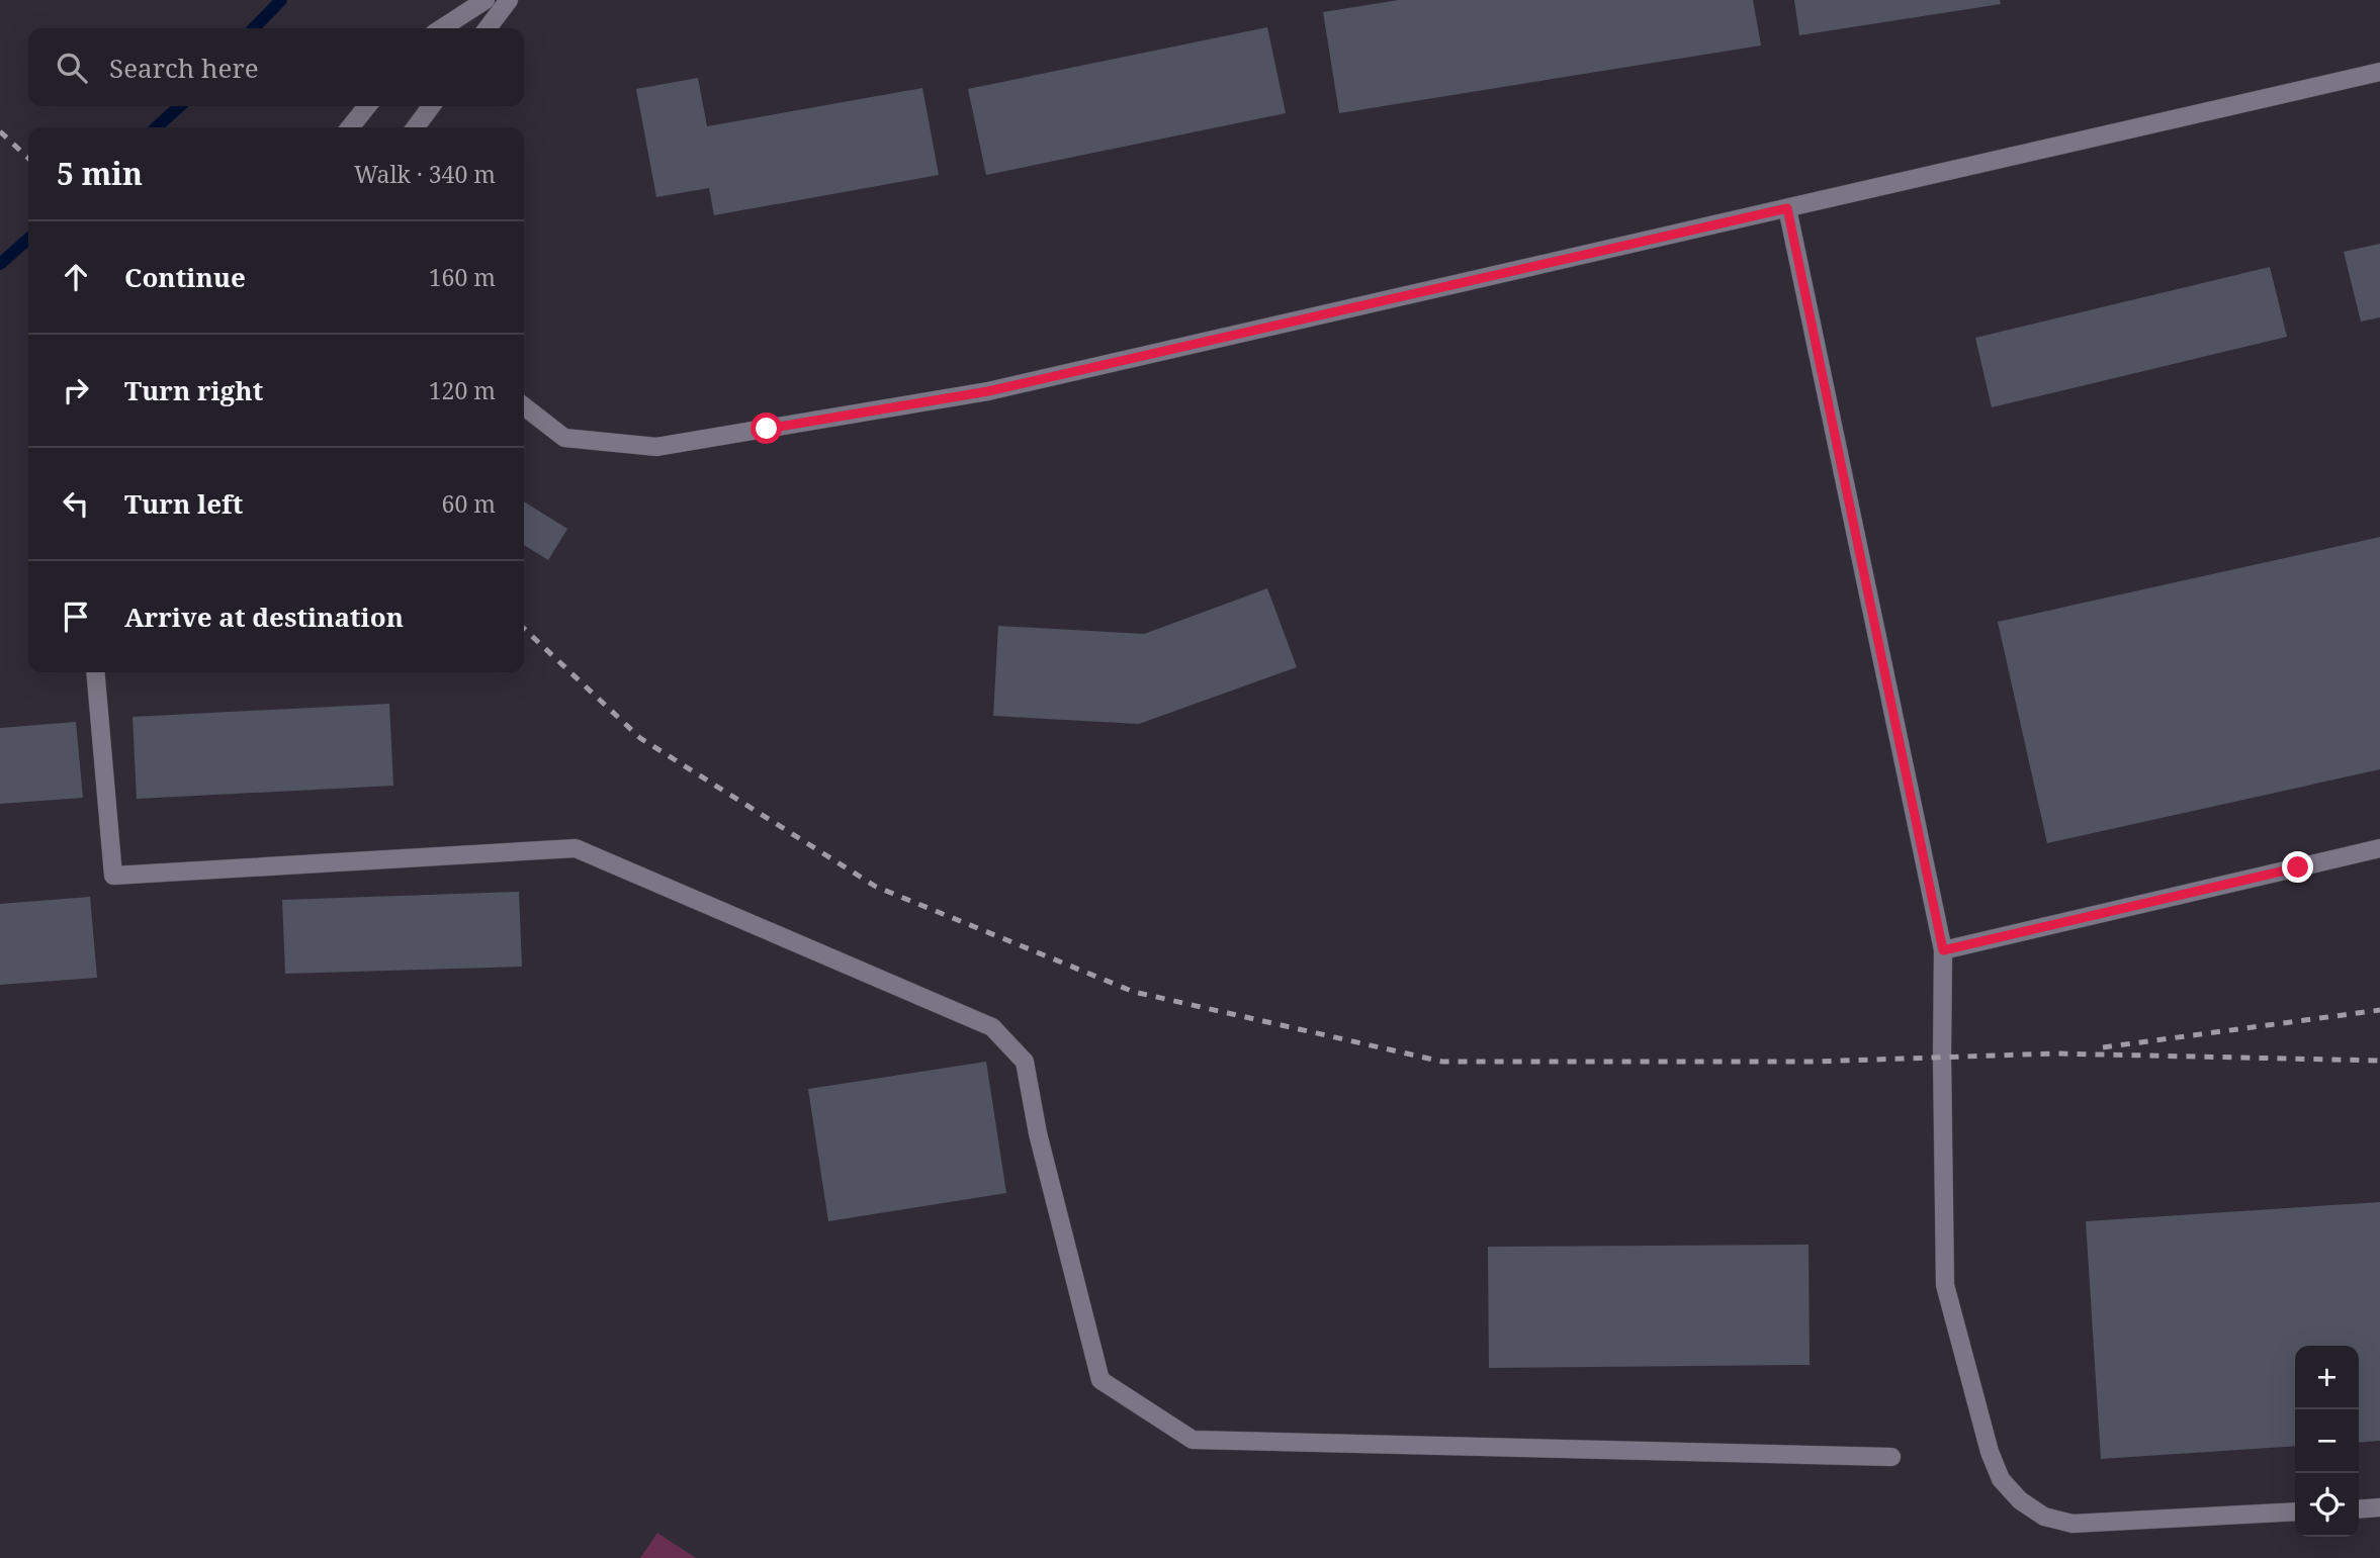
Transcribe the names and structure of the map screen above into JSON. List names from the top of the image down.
{
  "page": {
    "search": "Search here",
    "heading": ["5 min", "Walk · 340 m"],
    "list": [
      ["Continue", "160 m"],
      ["Turn right", "120 m"],
      ["Turn left", "60 m"],
      "Arrive at destination"
    ],
    "map_buttons": ["+", "−"]
  }
}
